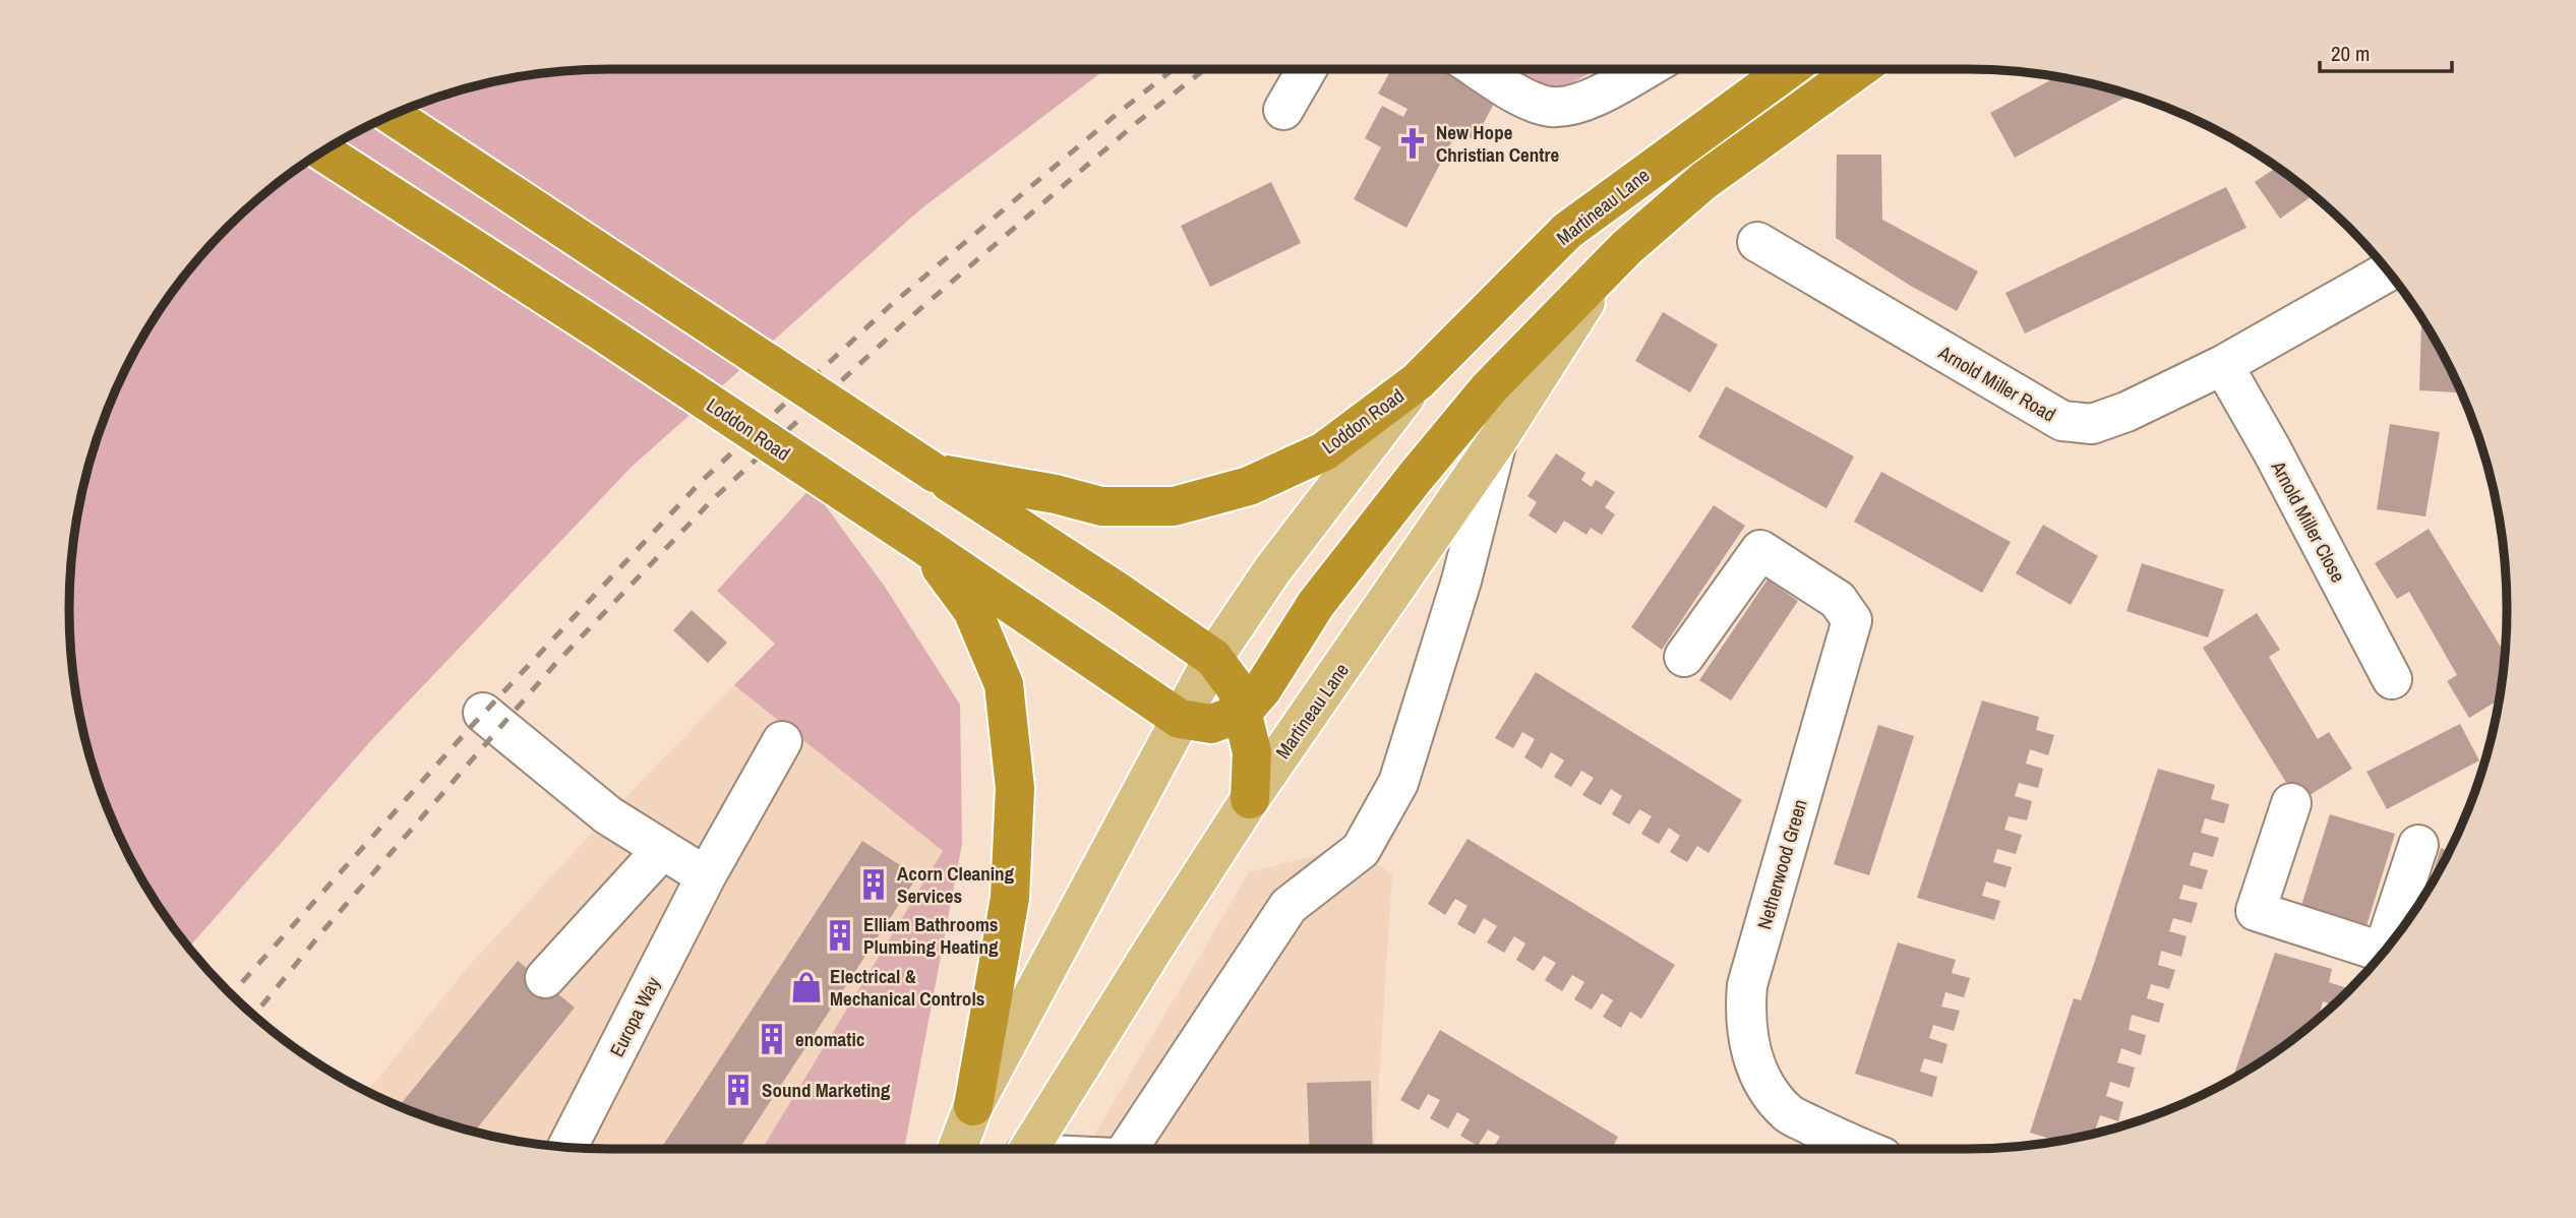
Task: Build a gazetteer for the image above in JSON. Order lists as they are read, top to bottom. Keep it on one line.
{"streets":{"highway":["Martineau Lane","Loddon Road"],"street":["Arnold Miller Road","Arnold Miller Close","Netherwood Green","Europa Way"]},"crossings":[["Martineau Lane","Loddon Road"],["Arnold Miller Road","Arnold Miller Close"]],"places":{"church":["New Hope Christian Centre"],"building":["Acorn Cleaning Services","Elliam Bathrooms Plumbing Heating","enomatic","Sound Marketing"],"shop":["Electrical & Mechanical Controls"]},"scale_bar":"20 m"}
